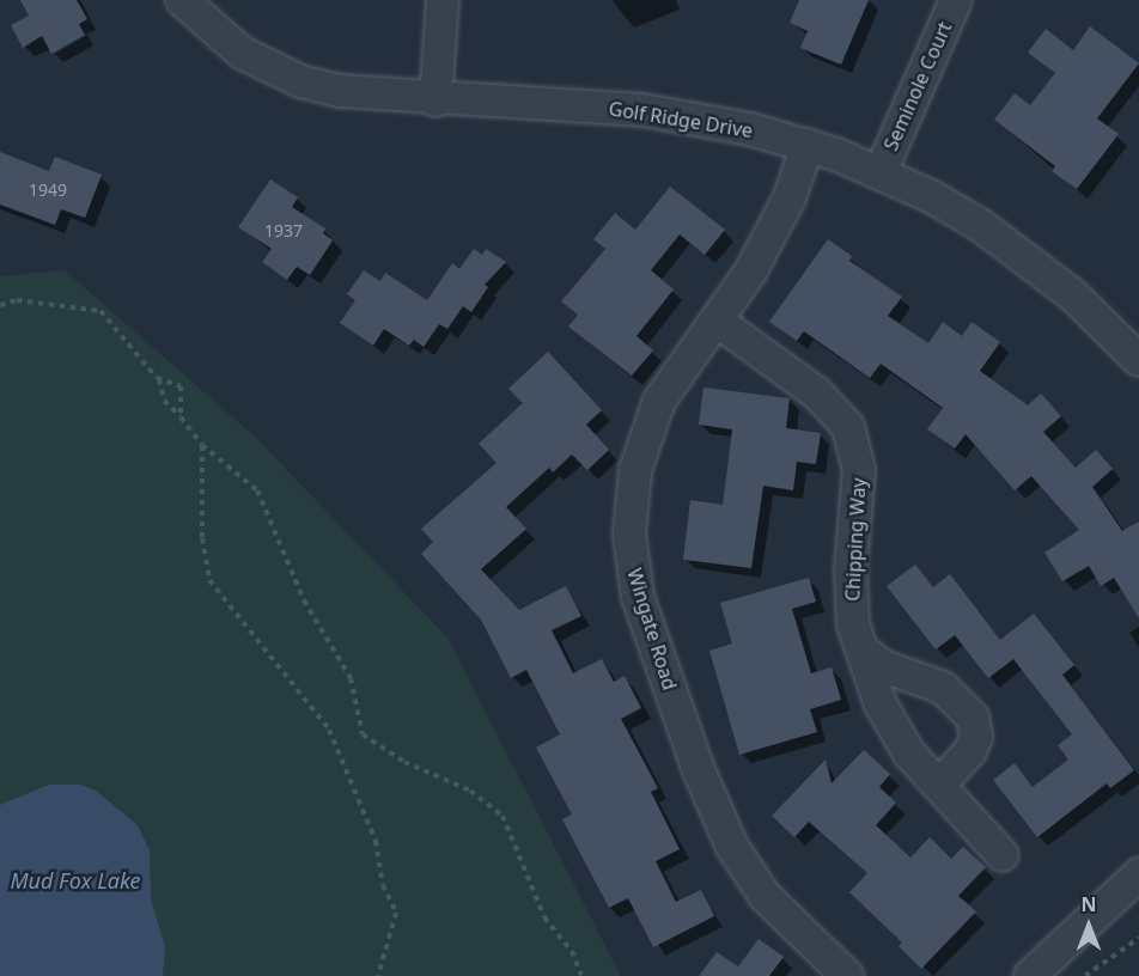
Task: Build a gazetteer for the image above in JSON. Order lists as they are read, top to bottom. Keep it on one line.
{"streets":{"street":["Seminole Court","Golf Ridge Drive","Chipping Way","Wingate Road"]},"crossings":[["Seminole Court","Golf Ridge Drive"],["Golf Ridge Drive","Wingate Road"],["Chipping Way","Wingate Road"]],"water":["Mud Fox Lake"],"house_numbers":["1949","1937"],"north":"top"}
